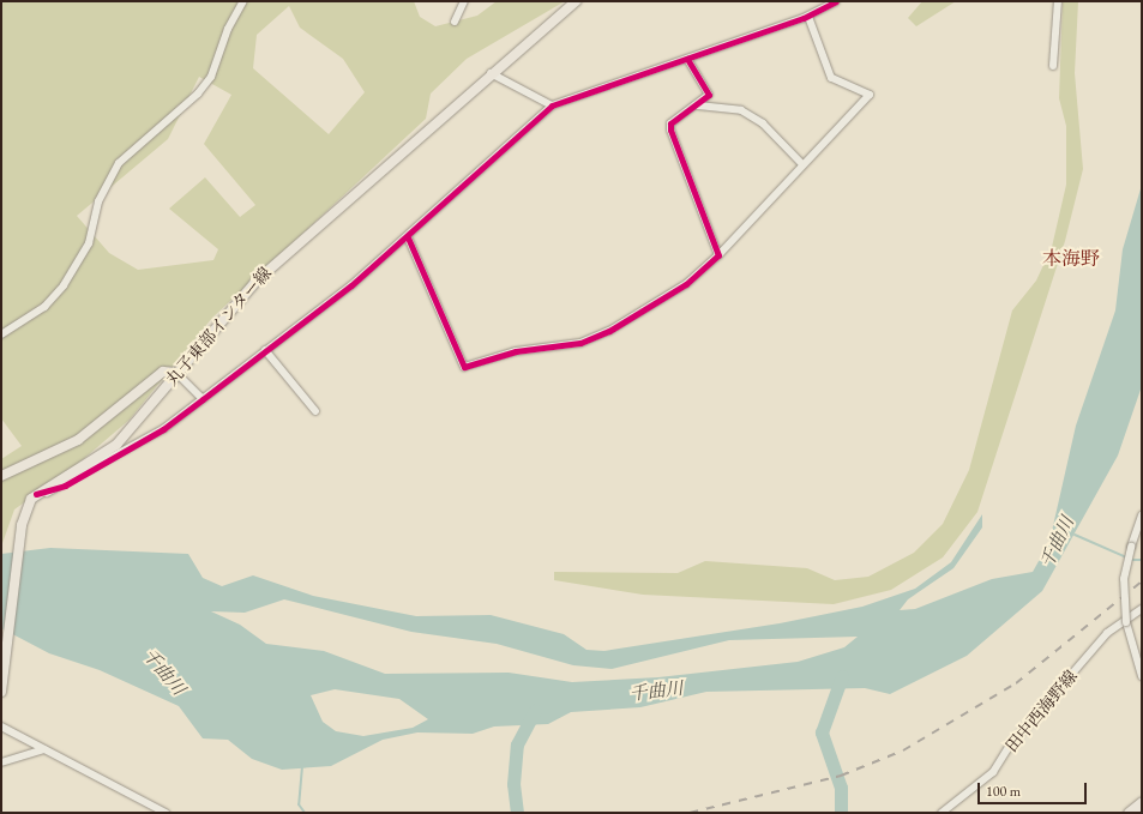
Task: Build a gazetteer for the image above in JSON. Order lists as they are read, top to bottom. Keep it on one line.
{"streets":{"main road":["丸子東部インター線"],"street":["田中西海野線"]},"districts":["本海野"],"water":["千曲川"],"scale_bar":"100 m"}
